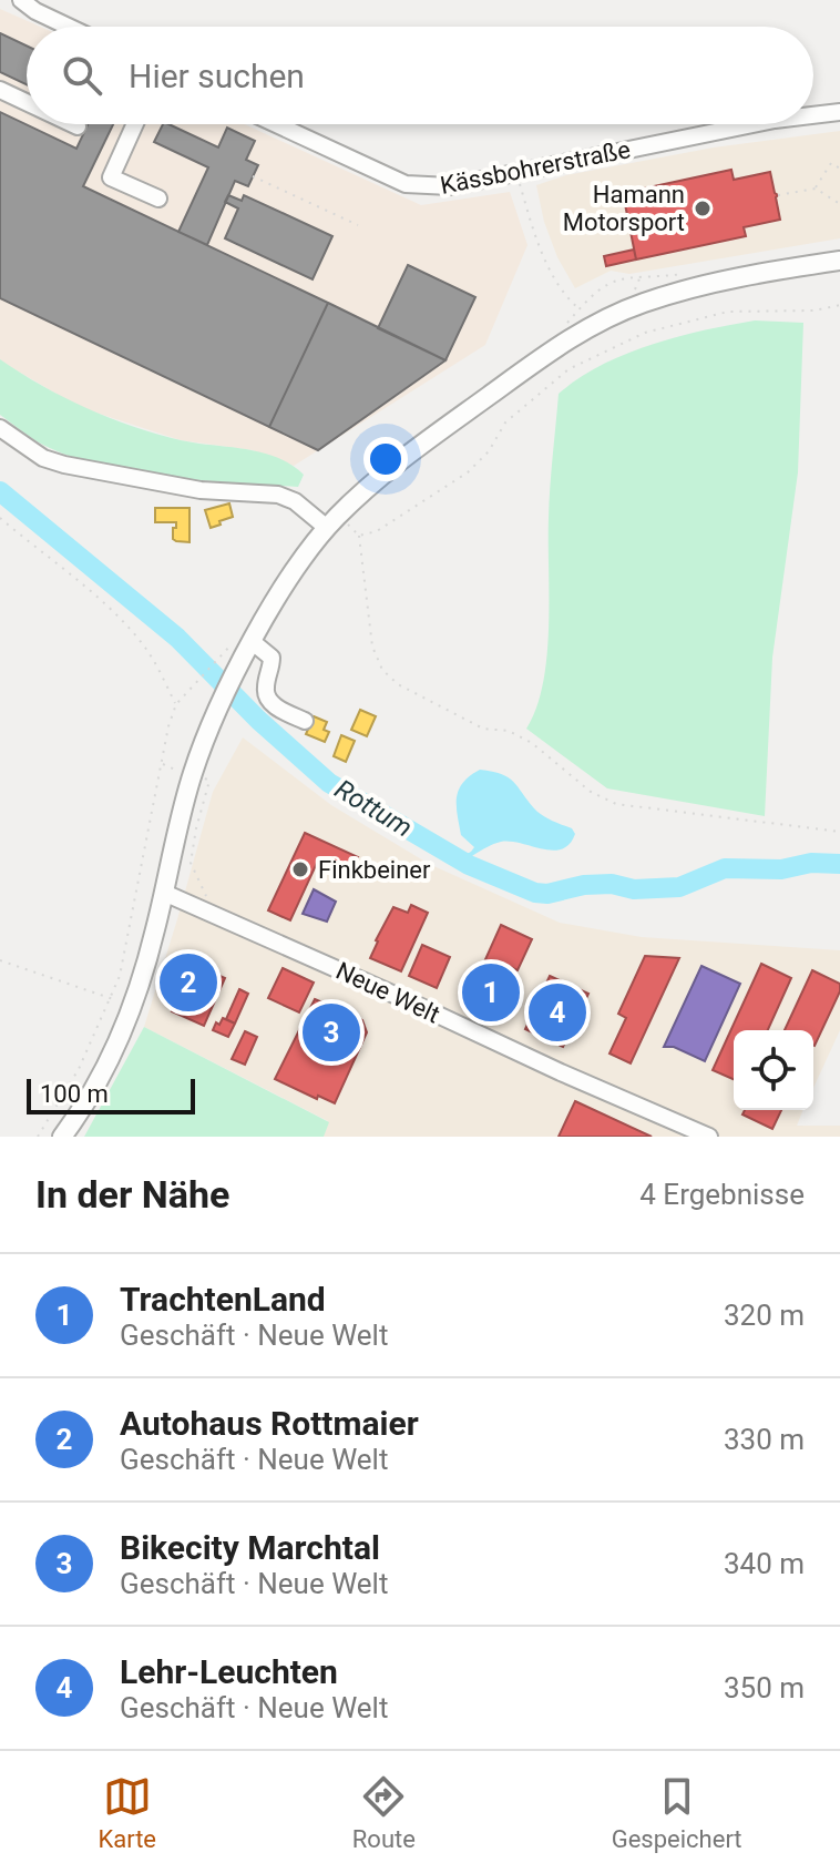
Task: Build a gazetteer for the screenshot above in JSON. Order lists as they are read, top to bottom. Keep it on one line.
{"streets":{"street":["Kässbohrerstraße","Neue Welt"]},"water":["Rottum"],"places":["Hamann Motorsport","Finkbeiner"],"scale_bar":"100 m","page":{"search":"Hier suchen","pins":["2","1","4","3"],"scale":"100 m","heading":["In der Nähe","4 Ergebnisse"],"list":[{"mark":"1","name":"TrachtenLand","note":"Geschäft · Neue Welt","value":"320 m"},{"mark":"2","name":"Autohaus Rottmaier","note":"Geschäft · Neue Welt","value":"330 m"},{"mark":"3","name":"Bikecity Marchtal","note":"Geschäft · Neue Welt","value":"340 m"},{"mark":"4","name":"Lehr-Leuchten","note":"Geschäft · Neue Welt","value":"350 m"}],"nav":["Karte","Route","Gespeichert"]}}
